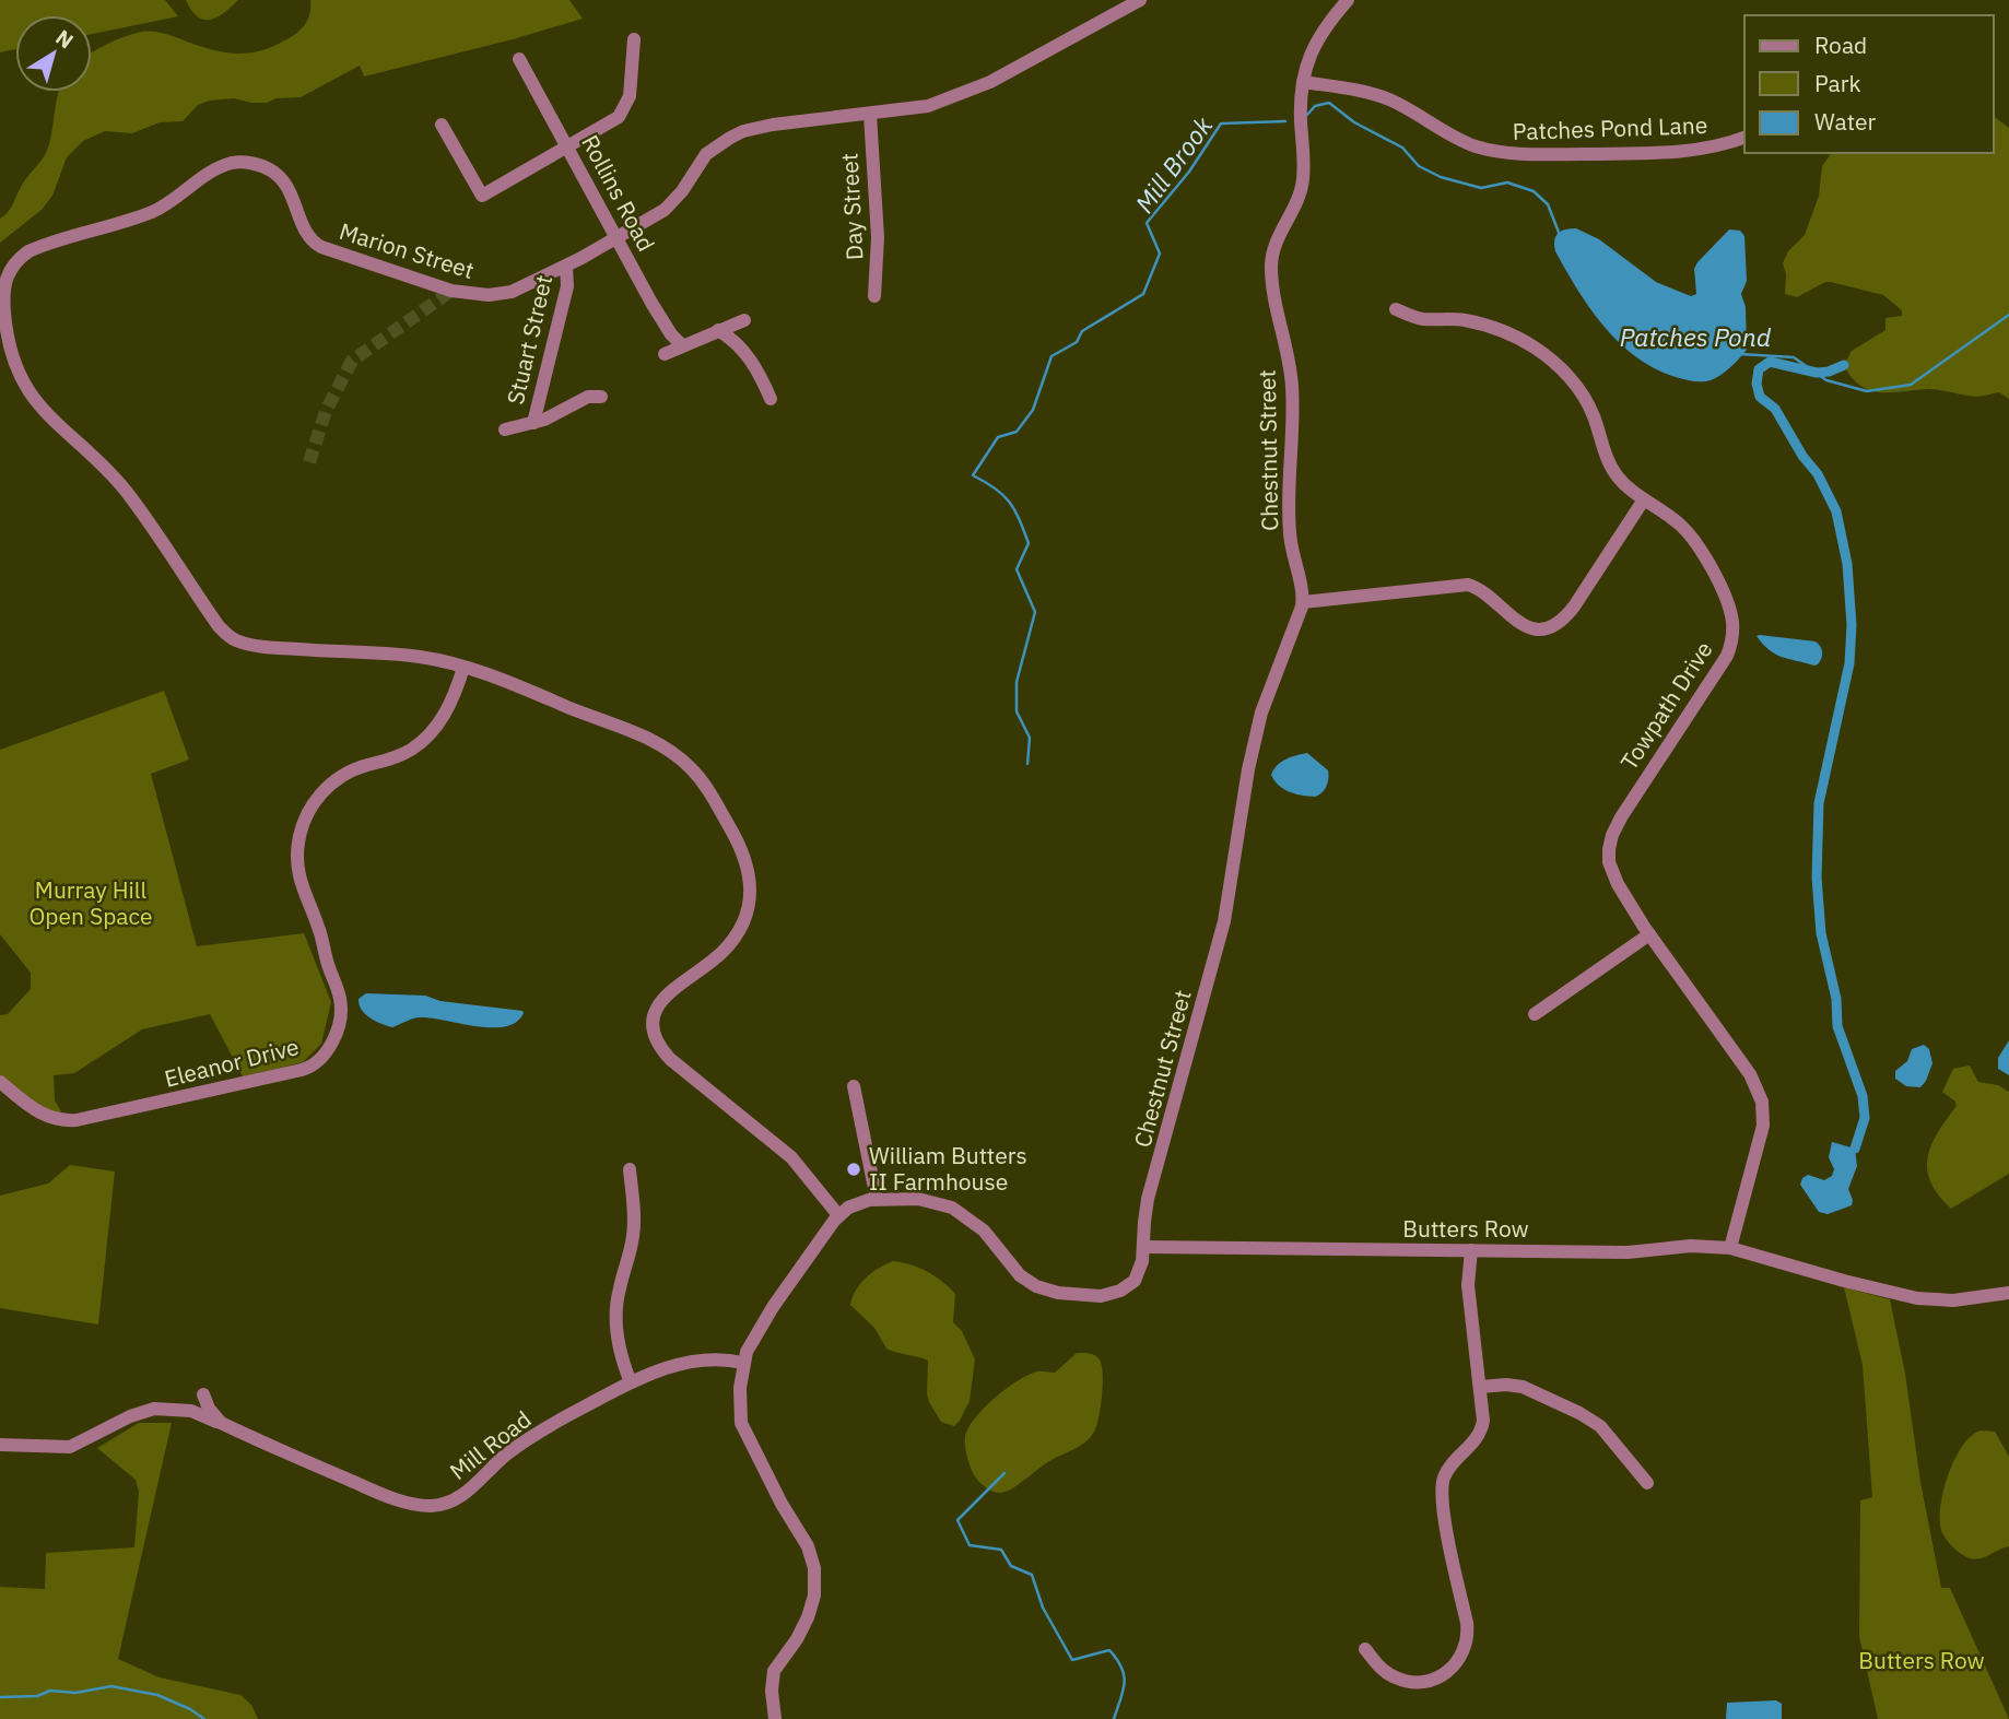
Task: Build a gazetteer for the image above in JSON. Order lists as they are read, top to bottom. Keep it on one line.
{"streets":{"street":["Patches Pond Lane","Rollins Road","Day Street","Marion Street","Stuart Street","Chestnut Street","Towpath Drive","Eleanor Drive","Butters Row","Mill Road"]},"crossings":[["Patches Pond Lane","Chestnut Street"],["Rollins Road","Marion Street"],["Day Street","Marion Street"],["Marion Street","Stuart Street"],["Marion Street","Eleanor Drive"],["Chestnut Street","Butters Row"],["Towpath Drive","Butters Row"]],"water":["Mill Brook","Patches Pond"],"parks":["Murray Hill Open Space","Butters Row"],"places":["William Butters II Farmhouse"],"legend":["Road","Park","Water"],"north":"top right"}
